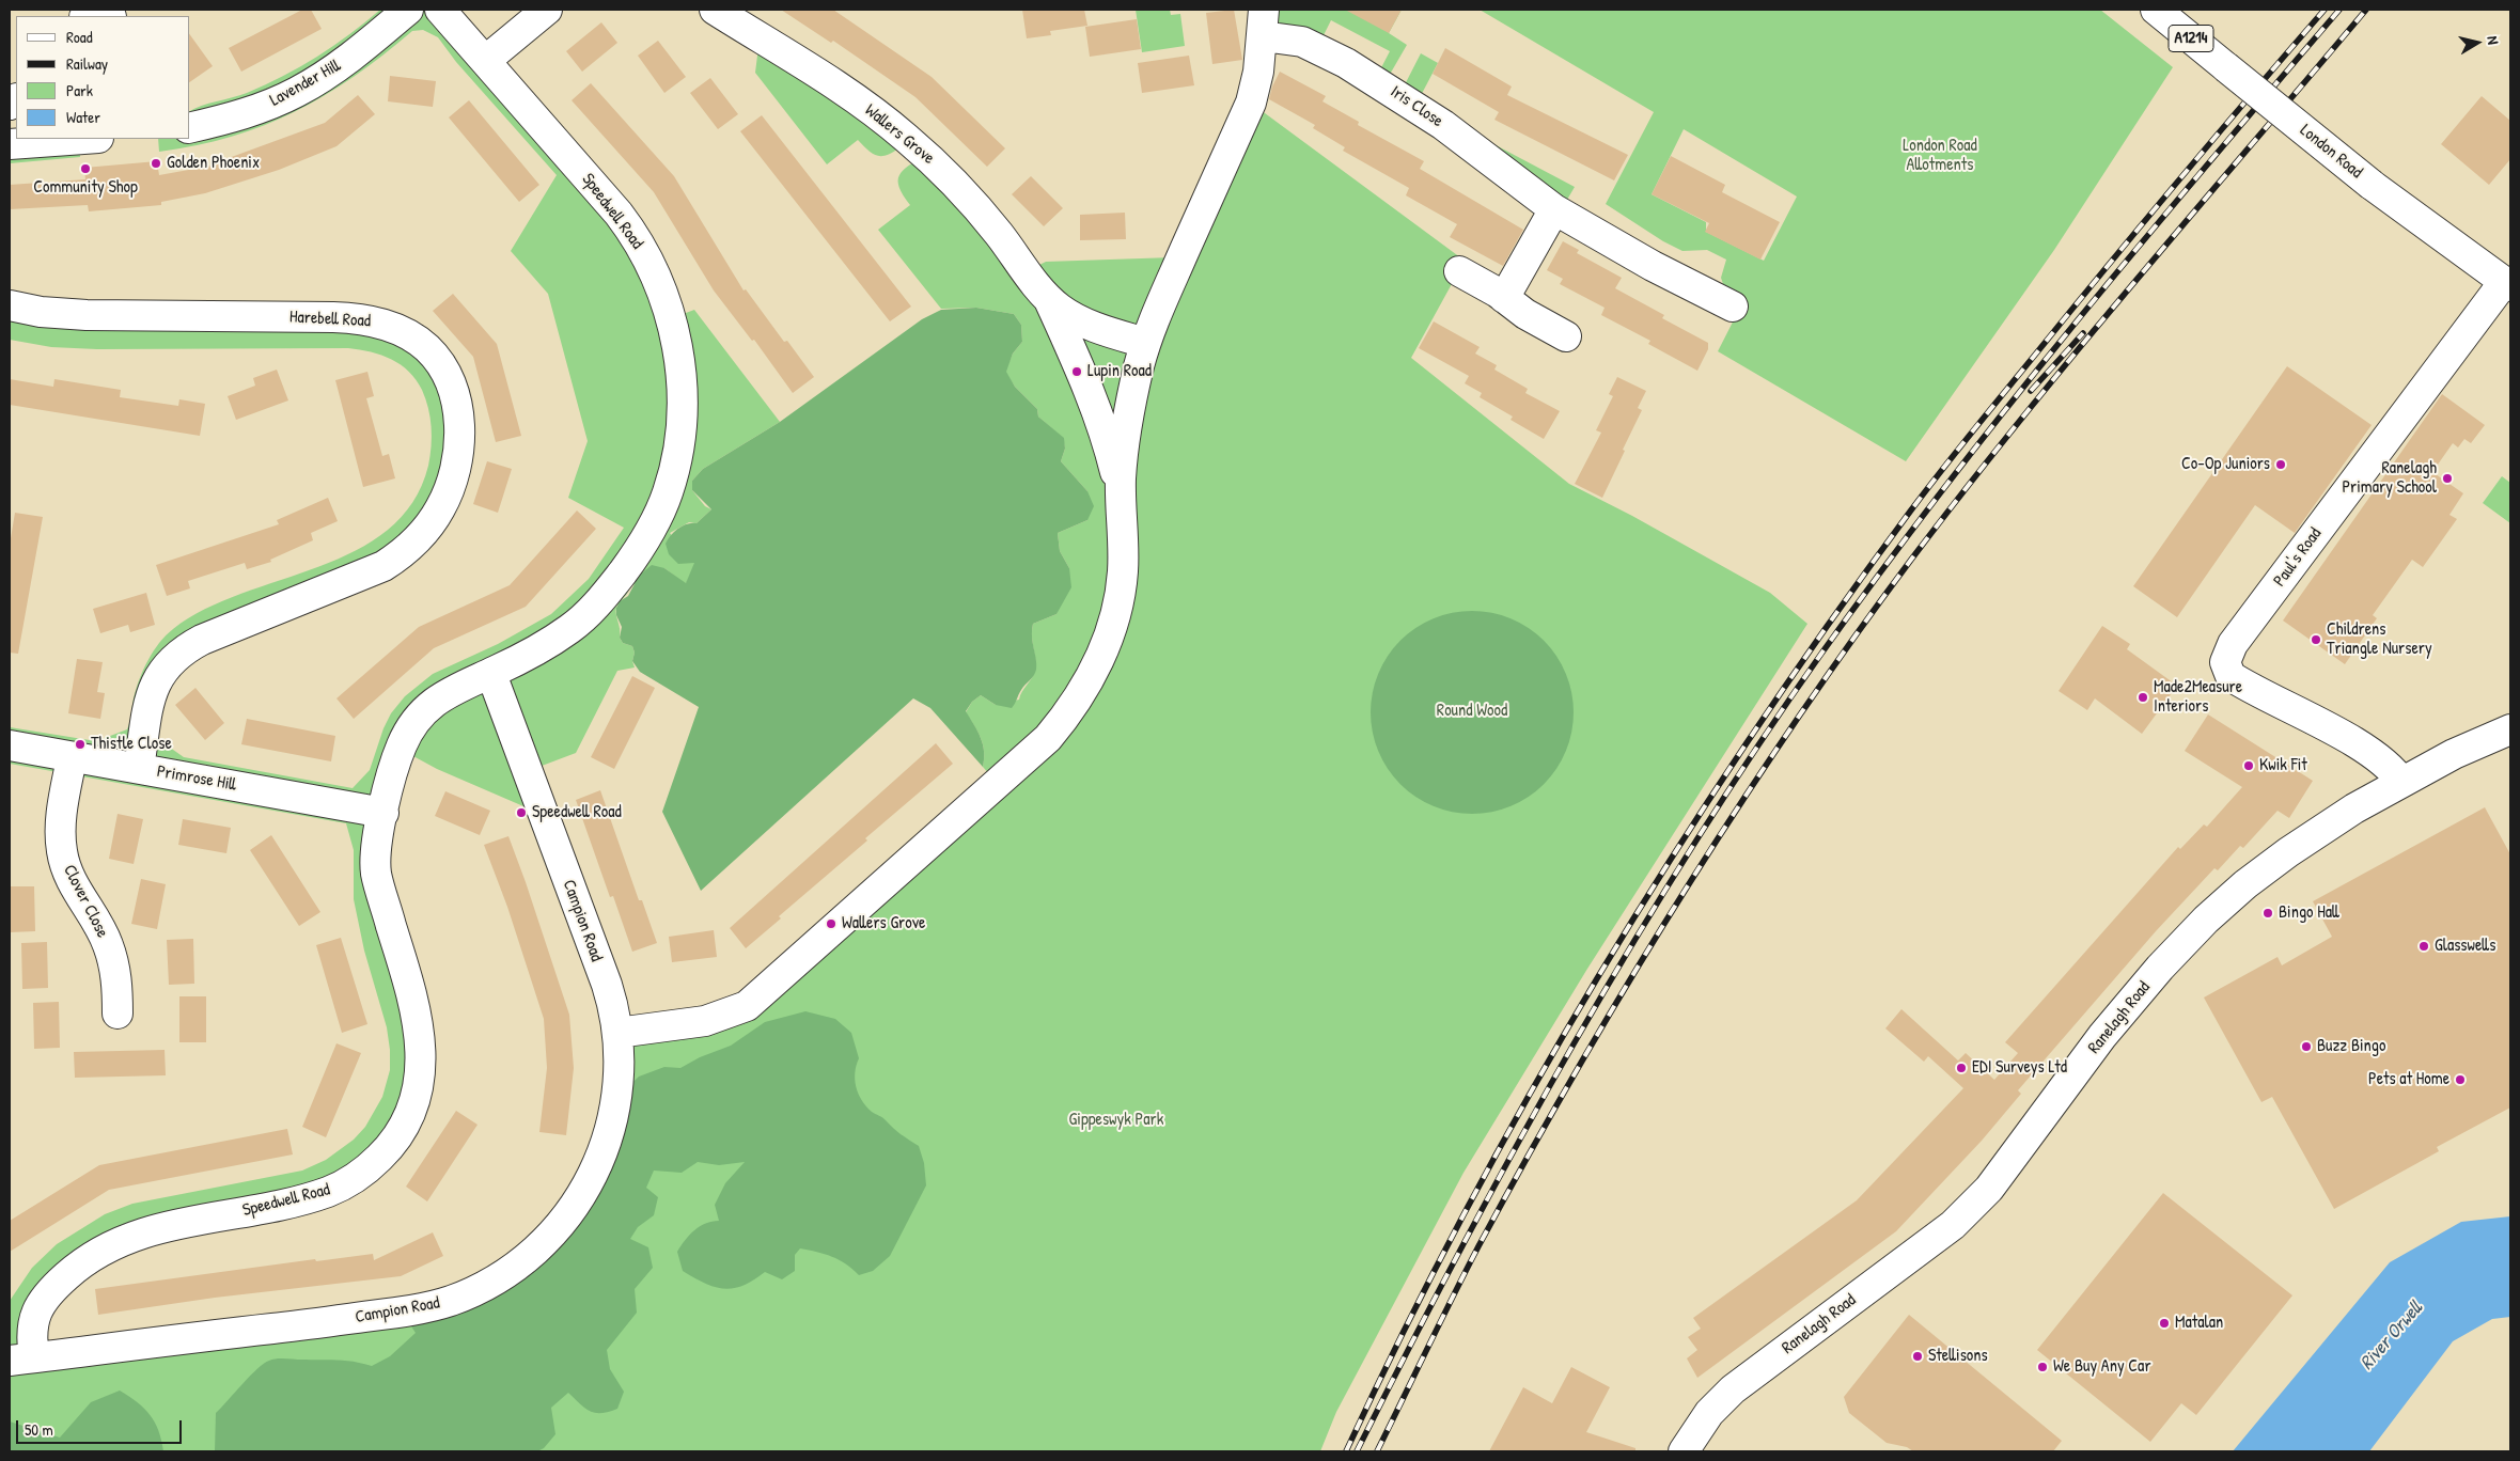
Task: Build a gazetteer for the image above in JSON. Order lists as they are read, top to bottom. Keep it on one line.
{"streets":{"street":["A1214","Lavender Hill","Iris Close","Wallers Grove","London Road","Speedwell Road","Harebell Road","Paul's Road","Primrose Hill","Clover Close","Campion Road","Ranelagh Road"]},"crossings":[["Wallers Grove","Campion Road"],["London Road","Paul's Road"],["Speedwell Road","Primrose Hill"],["Speedwell Road","Campion Road"],["Harebell Road","Primrose Hill"],["Paul's Road","Ranelagh Road"],["Primrose Hill","Clover Close"]],"water":["River Orwell"],"parks":["London Road Allotments","Round Wood","Gippeswyk Park"],"places":["Golden Phoenix","Community Shop","Lupin Road","Co-Op Juniors","Ranelagh Primary School","Childrens Triangle Nursery","Made2Measure Interiors","Thistle Close","Kwik Fit","Speedwell Road","Bingo Hall","Wallers Grove","Glasswells","Buzz Bingo","EDI Surveys Ltd","Pets at Home","Matalan","Stellisons","We Buy Any Car"],"legend":["Road","Railway","Park","Water"],"scale_bar":"50 m","north":"right"}
